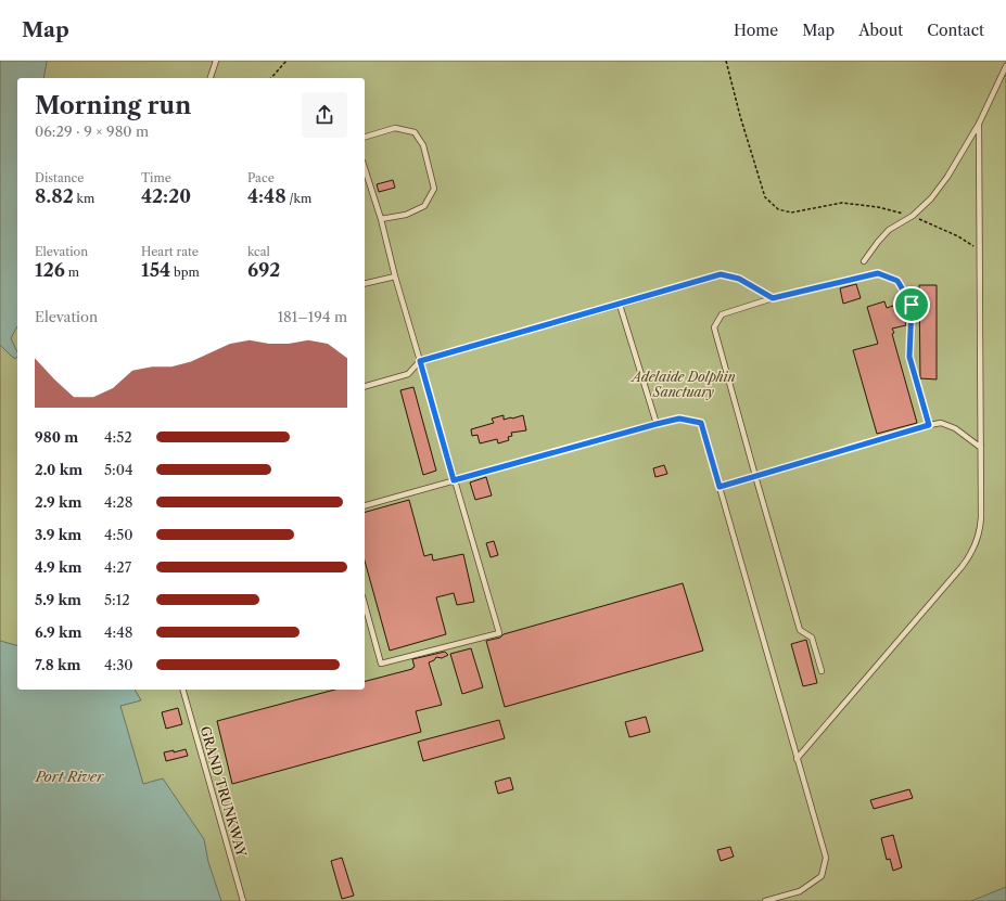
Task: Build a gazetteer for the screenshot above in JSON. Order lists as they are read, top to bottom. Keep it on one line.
{"streets":{"lane":["GRAND TRUNKWAY"]},"water":["Port River"],"parks":["Adelaide Dolphin Sanctuary"],"page":{"header":"Map","nav":["Home","Map","About","Contact"],"heading":["Morning run","06:29 · 9 × 980 m"],"stats":[["Distance","8.82 km"],["Time","42:20"],["Pace","4:48 /km"],["Elevation","126 m"],["Heart rate","154 bpm"],["kcal","692"]],"chart":["Elevation","181–194 m"],"list":[{"name":"980 m","note":"4:52"},{"name":"2.0 km","note":"5:04"},{"name":"2.9 km","note":"4:28"},{"name":"3.9 km","note":"4:50"},{"name":"4.9 km","note":"4:27"},{"name":"5.9 km","note":"5:12"},{"name":"6.9 km","note":"4:48"},{"name":"7.8 km","note":"4:30"}]}}
